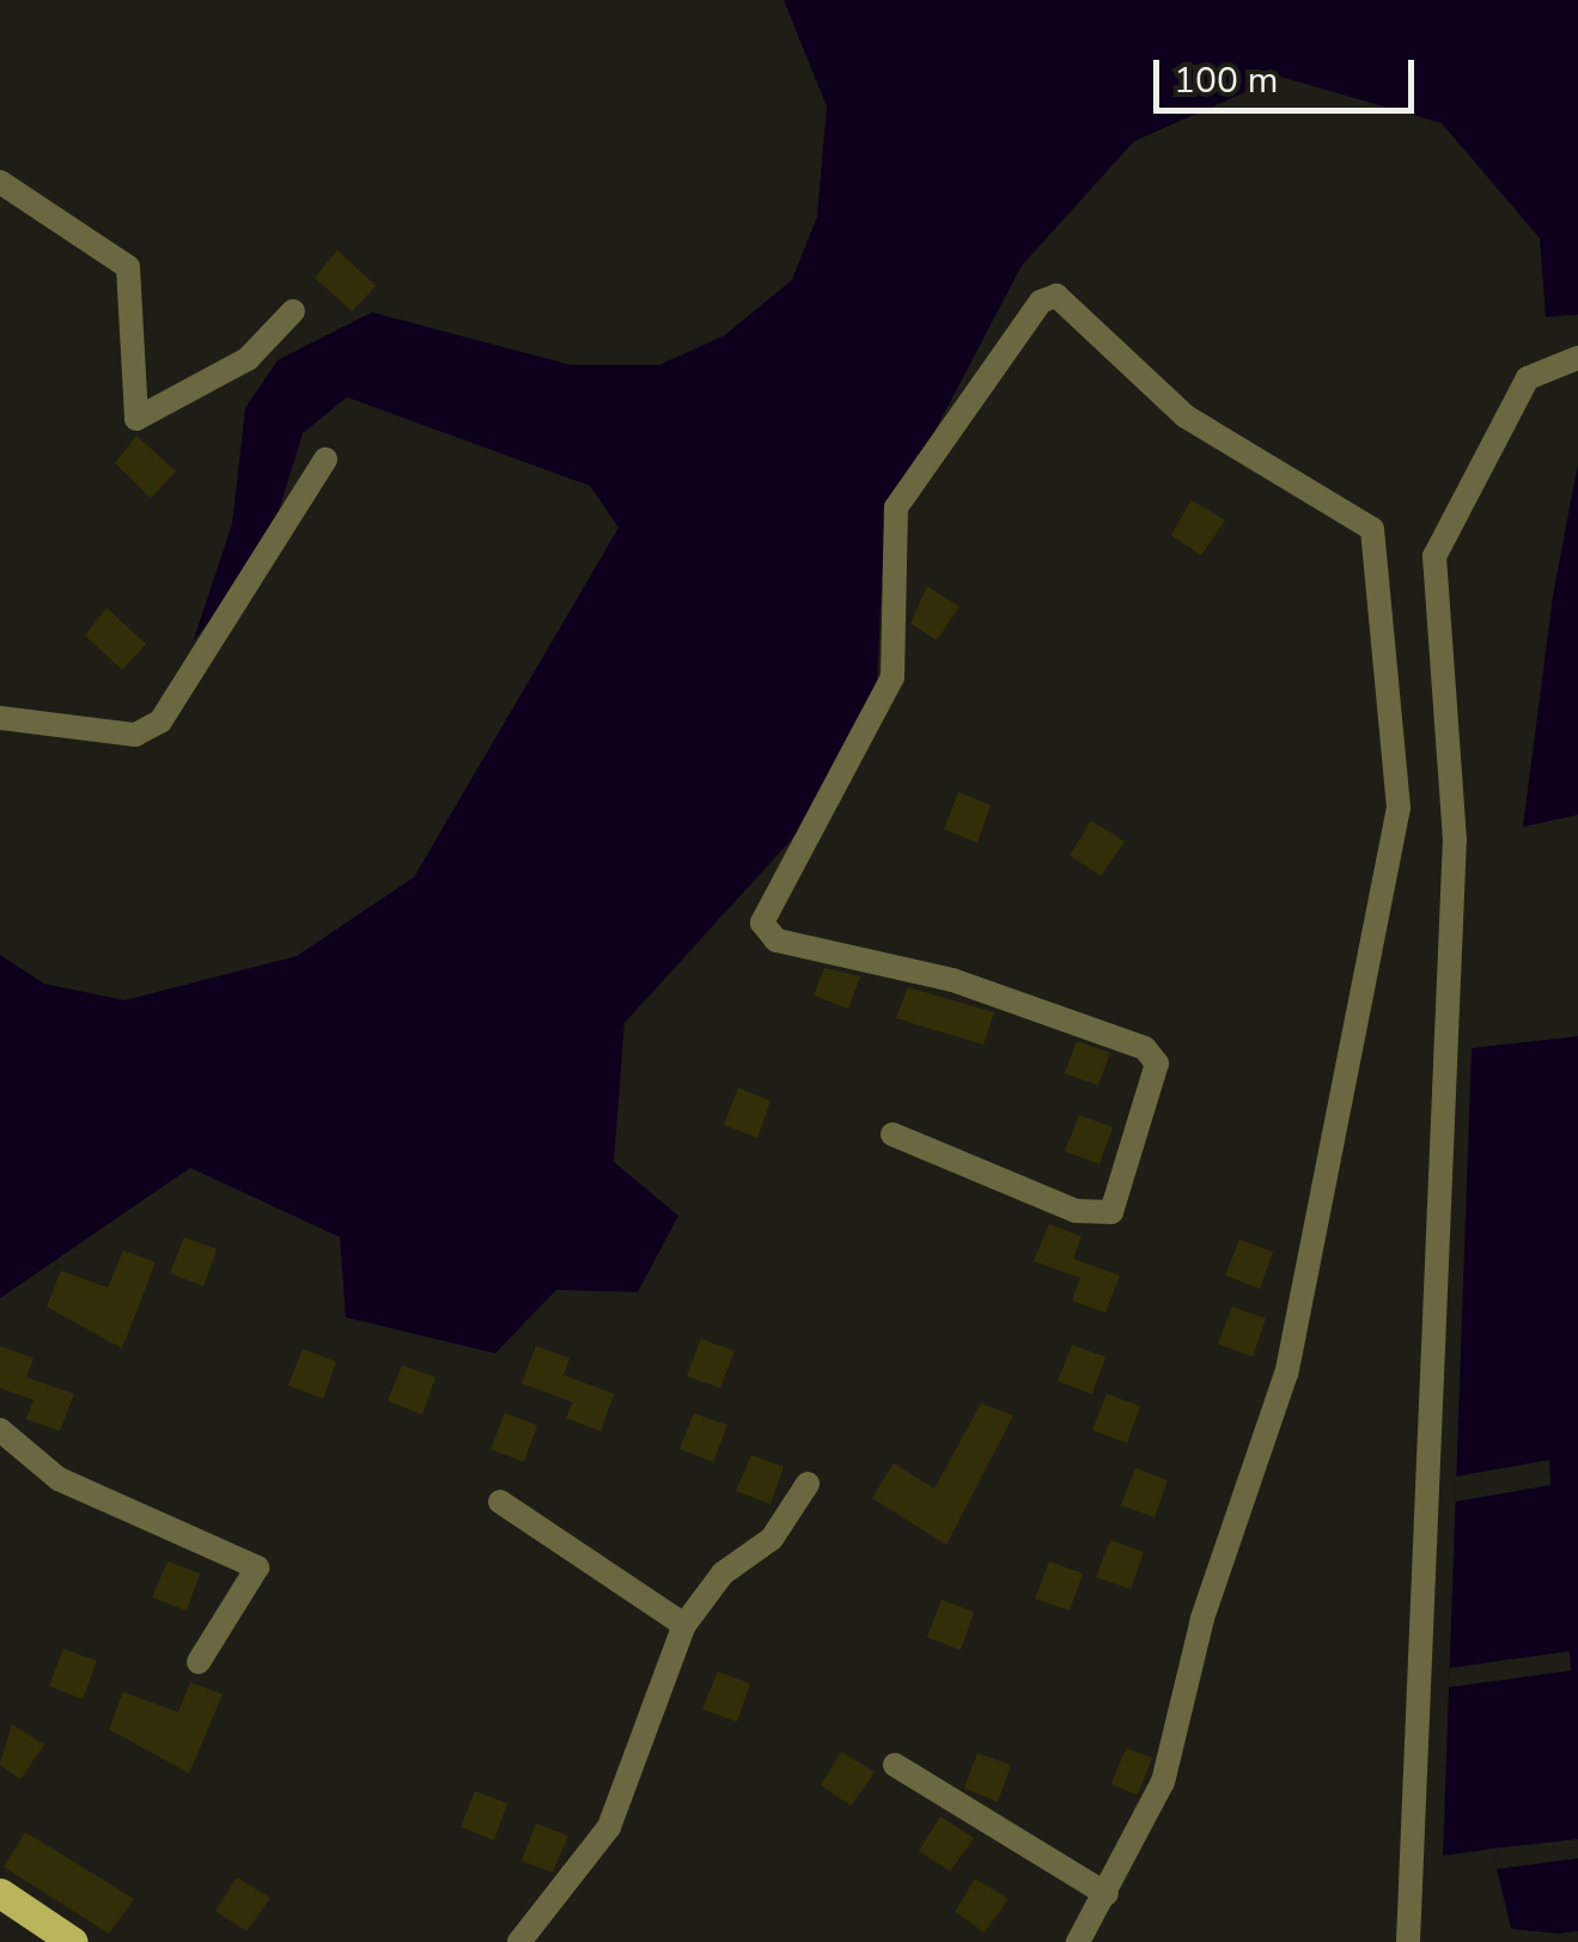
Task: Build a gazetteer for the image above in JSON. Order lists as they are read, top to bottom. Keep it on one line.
{"scale_bar":"100 m"}
